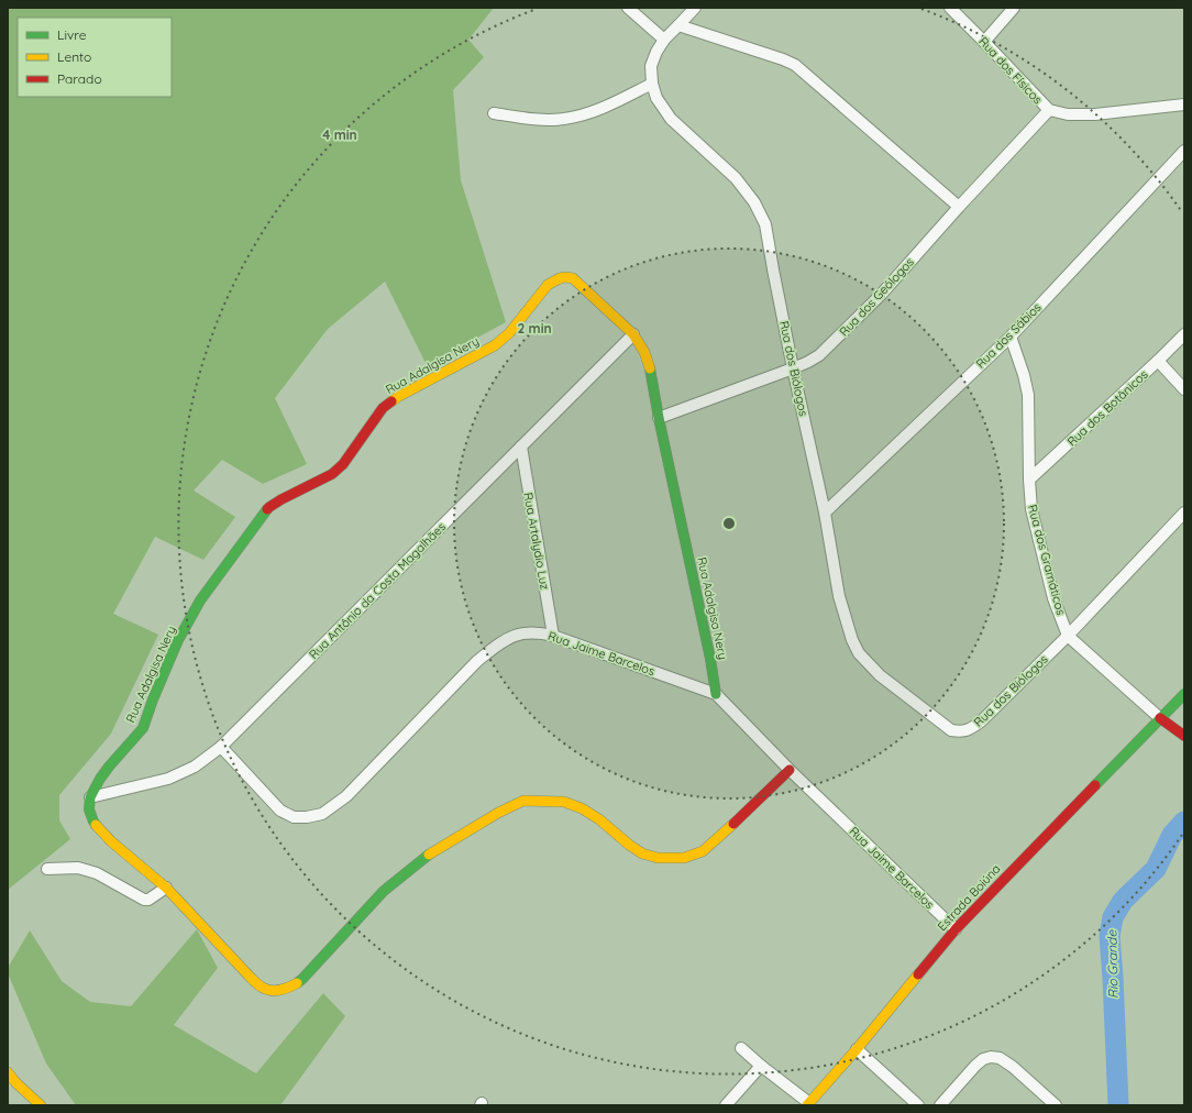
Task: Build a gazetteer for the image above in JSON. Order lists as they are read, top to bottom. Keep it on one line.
{"streets":{"main road":["Rua Adalgisa Nery","Estrada Boiúna"],"street":["Rua dos Físicos","Rua dos Geólogos","Rua dos Sábios","Rua dos Biólogos","Rua dos Botânicos","Rua Artalydio Luz","Rua dos Gramáticos","Rua Antônio da Costa Magalhães","Rua Jaime Barcelos"]},"crossings":[["Rua dos Físicos","Rua dos Geólogos"],["Rua dos Geólogos","Rua Adalgisa Nery"],["Rua dos Geólogos","Rua dos Biólogos"],["Rua dos Sábios","Rua dos Biólogos"],["Rua dos Sábios","Rua dos Gramáticos"],["Rua Adalgisa Nery","Rua Antônio da Costa Magalhães"],["Rua Adalgisa Nery","Rua Jaime Barcelos"],["Rua dos Biólogos","Rua dos Gramáticos"],["Rua dos Botânicos","Rua dos Gramáticos"],["Rua Artalydio Luz","Rua Antônio da Costa Magalhães"],["Rua Artalydio Luz","Rua Jaime Barcelos"],["Rua dos Gramáticos","Estrada Boiúna"],["Rua Antônio da Costa Magalhães","Rua Jaime Barcelos"],["Rua Jaime Barcelos","Estrada Boiúna"]],"water":["Rio Grande"],"legend":["Livre","Lento","Parado"],"rings":["4 min","2 min"]}
